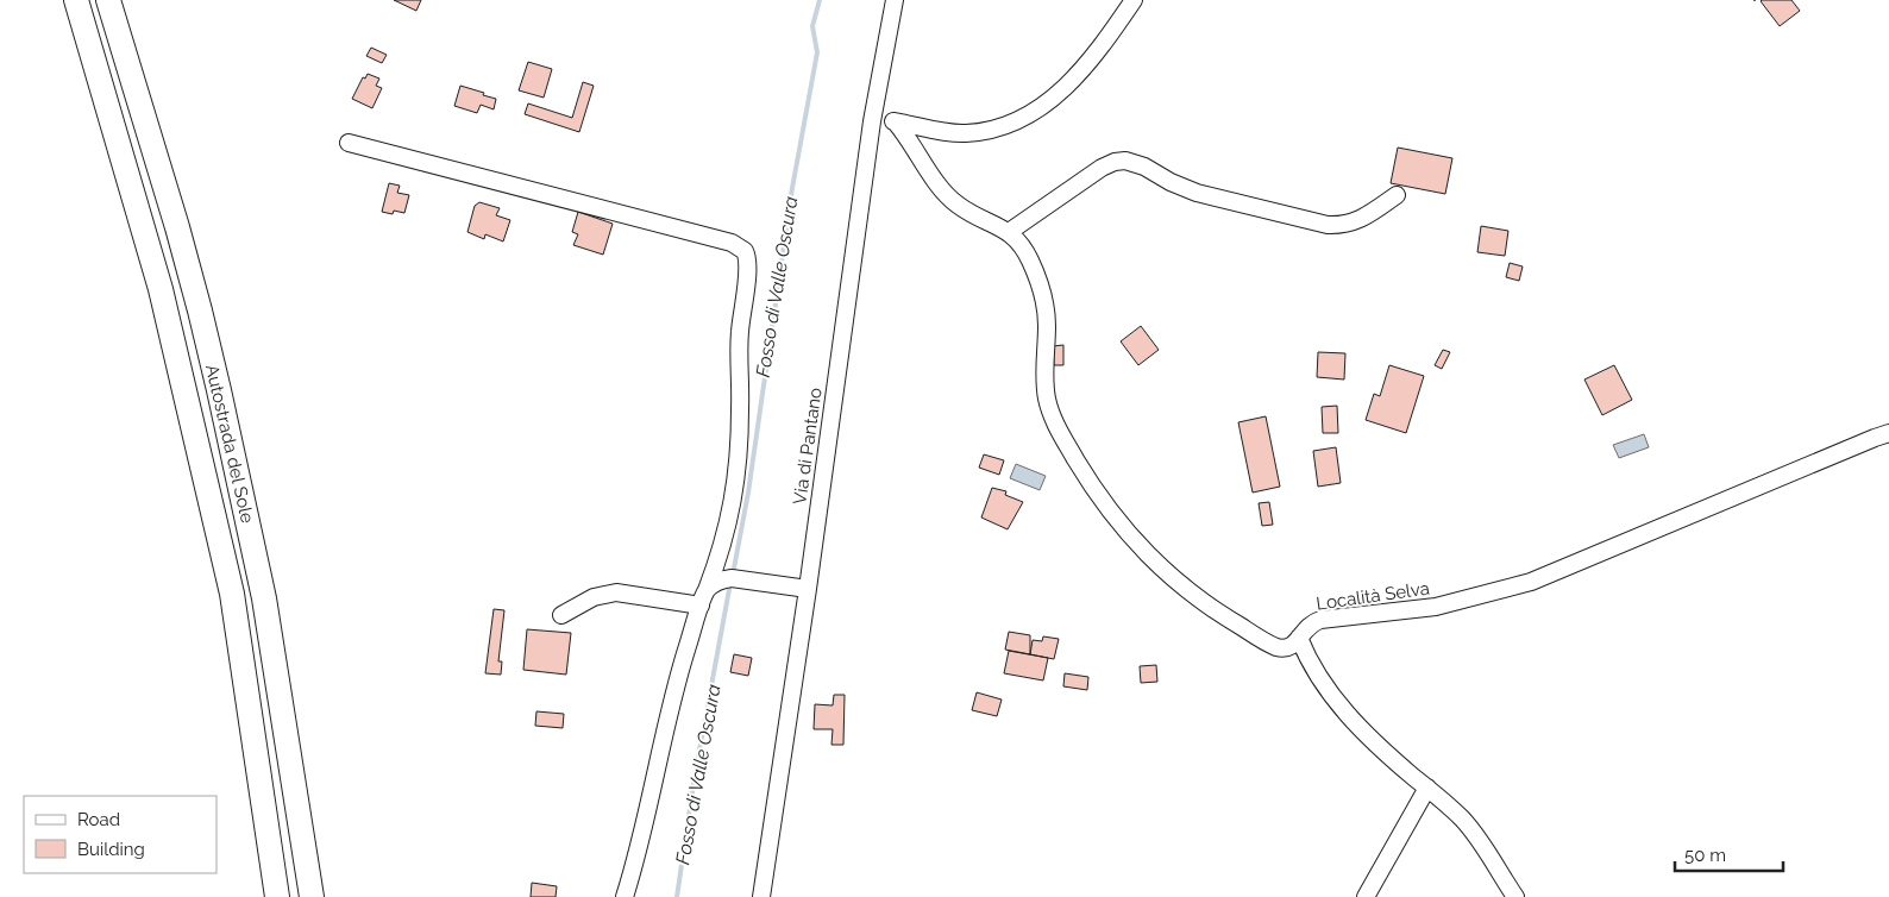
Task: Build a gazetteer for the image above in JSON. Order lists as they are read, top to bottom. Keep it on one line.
{"streets":{"highway":["Autostrada del Sole"],"street":["Via di Pantano","Località Selva"]},"water":["Fosso di Valle Oscura"],"legend":["Road","Building"],"scale_bar":"50 m"}
